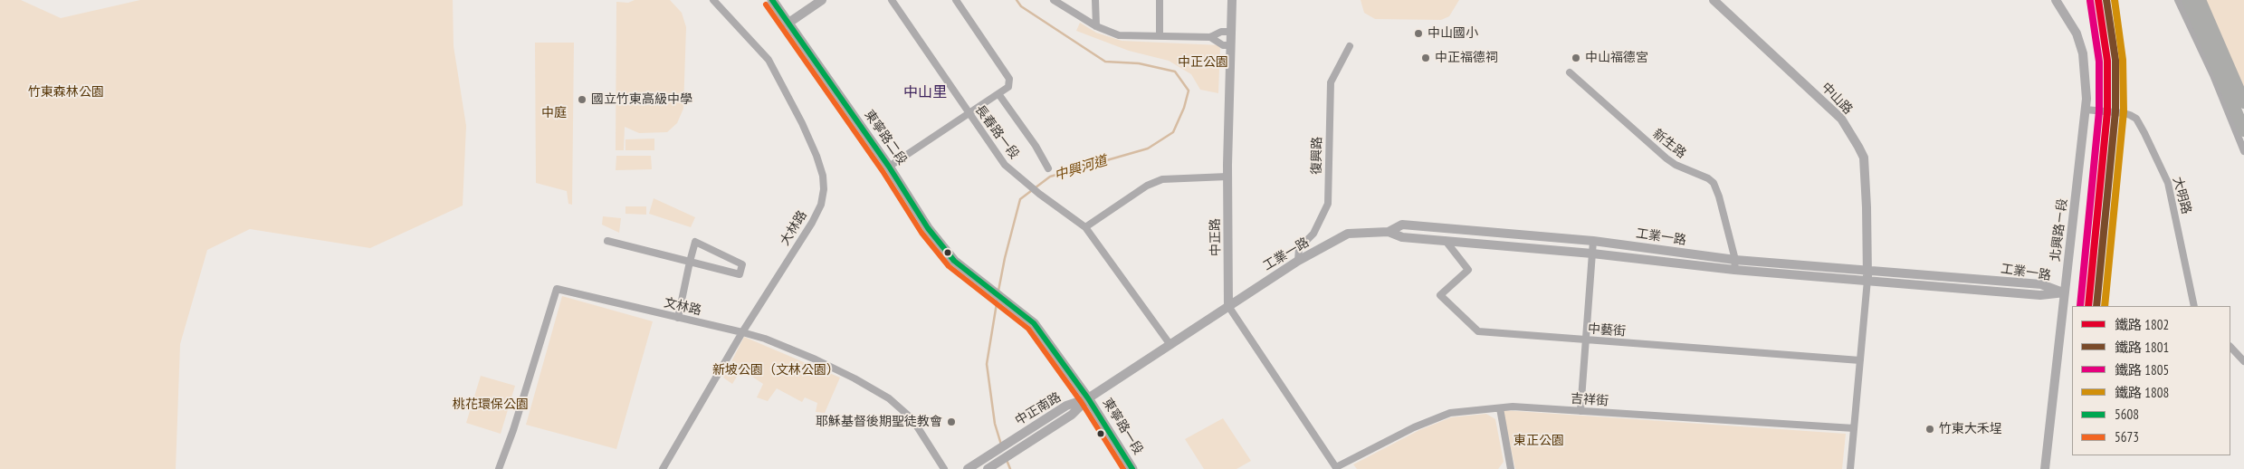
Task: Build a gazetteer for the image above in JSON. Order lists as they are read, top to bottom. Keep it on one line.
{"streets":{"main road":["東寧路二段","東寧路一段"],"street":["中山路","長春路一段","新生路","復興路","大明路","大林路","北興路ㄧ段","中正路","工業一路","文林路","中藝街","吉祥街","中正南路"]},"crossings":[["中山路","工業一路"],["東寧路二段","中正南路"],["東寧路二段","東寧路一段"],["新生路","工業一路"],["復興路","工業一路"],["大明路","北興路ㄧ段"],["大林路","文林路"],["北興路ㄧ段","工業一路"],["中正路","工業一路"],["工業一路","中藝街"],["中正南路","東寧路一段"]],"districts":["中山里"],"water":["中興河道"],"parks":["中正公園","竹東森林公園","中庭","新坡公園（文林公園）","桃花環保公園","東正公園"],"places":["中山國小","中正福德祠","中山福德宮","國立竹東高級中學","耶穌基督後期聖徒教會","竹東大禾埕"],"lines":["rail line 1802","rail line 1801","rail line 1808","transit line 5608","rail line 1805","transit line 5673"],"legend":["鐵路 1802","鐵路 1801","鐵路 1805","鐵路 1808","5608","5673"]}
